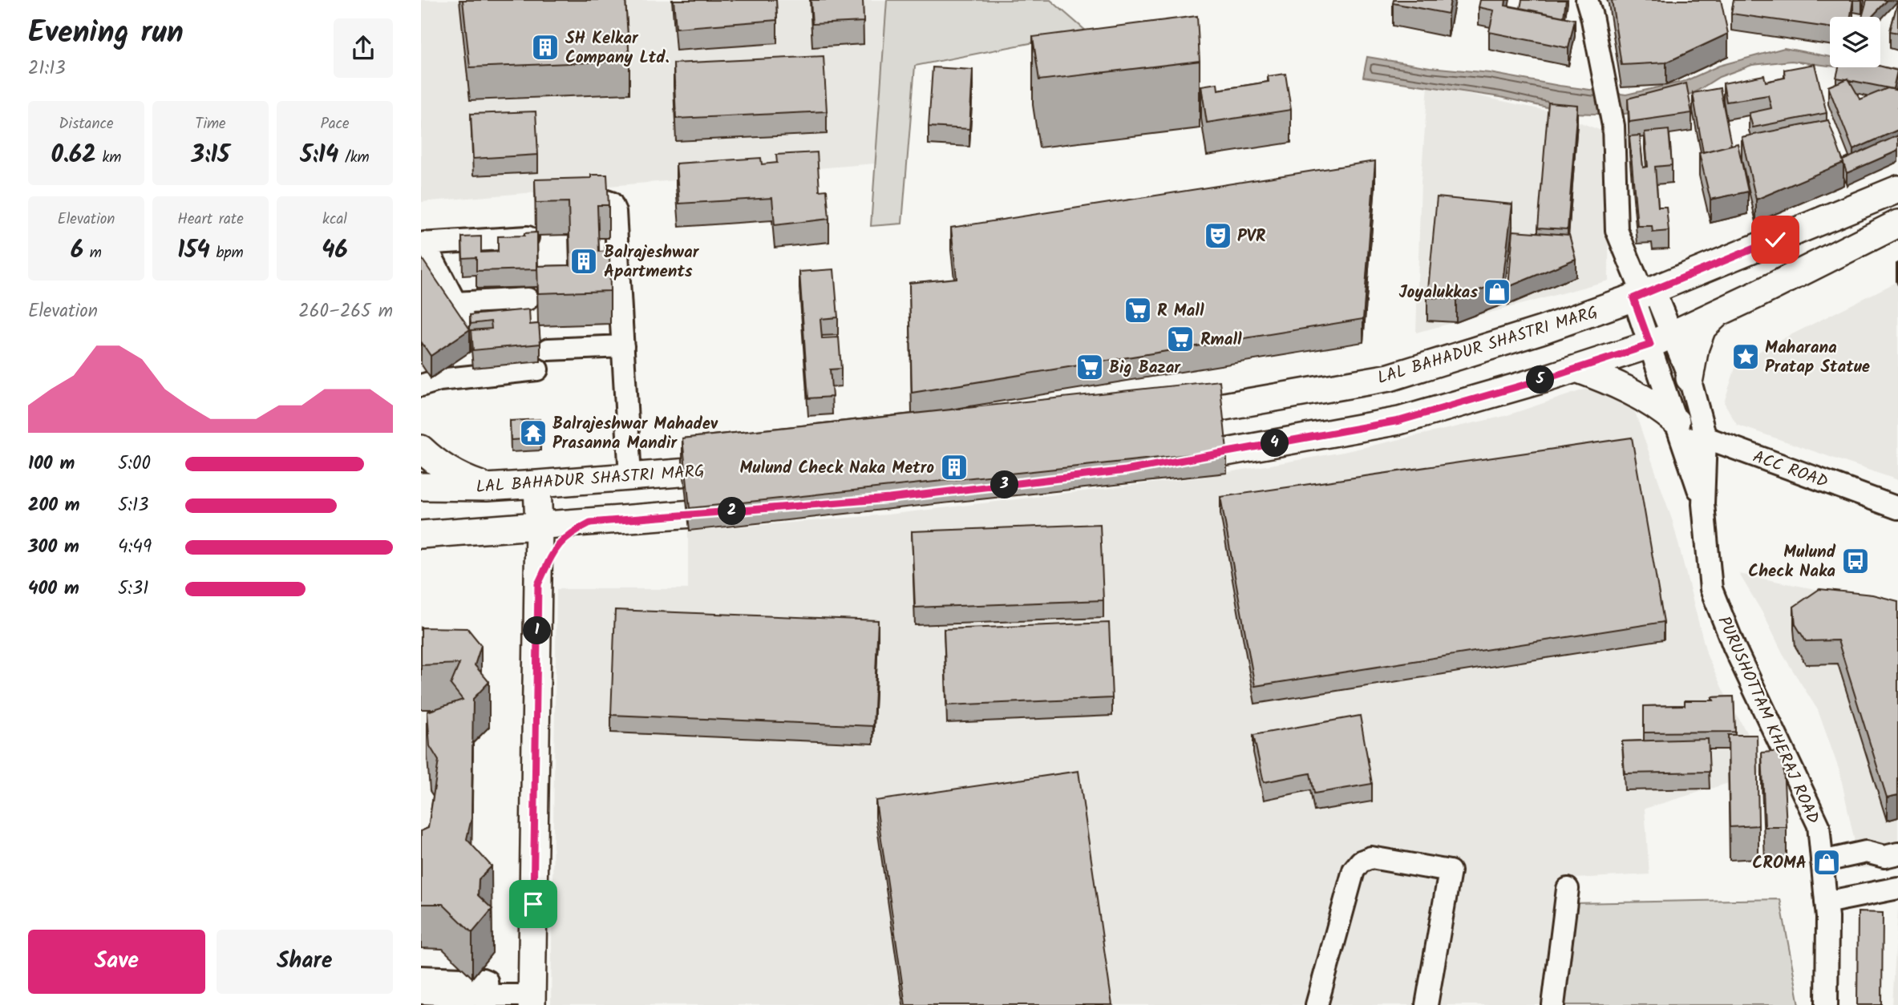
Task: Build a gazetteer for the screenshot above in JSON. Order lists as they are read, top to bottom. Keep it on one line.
{"streets":{"main road":["LAL BAHADUR SHASTRI MARG"],"street":["ACC ROAD","PURUSHOTTAM KHERAJ ROAD"]},"places":{"building":["SH Kelkar Company Ltd.","Balrajeshwar Apartments","Mulund Check Naka Metro"],"theatre":["PVR"],"shop":["Joyalukkas","CROMA"],"supermarket":["R Mall","Rmall","Big Bazar"],"place":["Maharana Pratap Statue"],"temple":["Balrajeshwar Mahadev Prasanna Mandir"],"bus stop":["Mulund Check Naka"]},"page":{"heading":["Evening run","21:13"],"stats":[["Distance","0.62 km"],["Time","3:15"],["Pace","5:14 /km"],["Elevation","6 m"],["Heart rate","154 bpm"],["kcal","46"]],"chart":["Elevation","260–265 m"],"pins":["5","4","3","2","1"],"list":[{"name":"100 m","note":"5:00"},{"name":"200 m","note":"5:13"},{"name":"300 m","note":"4:49"},{"name":"400 m","note":"5:31"}],"buttons":["Save","Share"]}}
